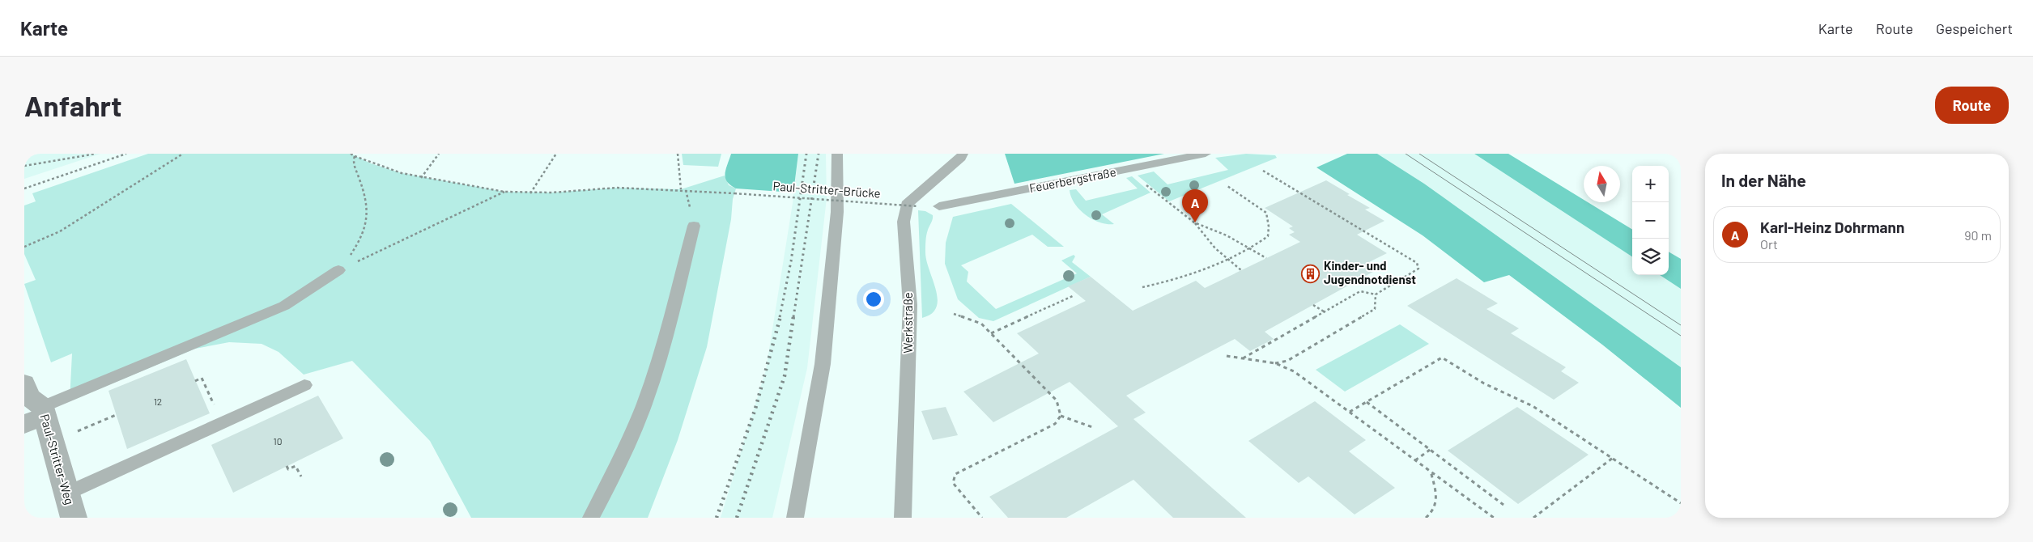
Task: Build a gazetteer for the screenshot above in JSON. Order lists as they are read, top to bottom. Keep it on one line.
{"streets":{"street":["Paul-Stritter-Weg"],"lane":["Feuerbergstraße","Werkstraße"],"path":["Paul-Stritter-Brücke"]},"places":{"building":["Kinder- und Jugendnotdienst"]},"house_numbers":["12","10"],"north":"top","page":{"header":"Karte","nav":["Karte","Route","Gespeichert"],"buttons":"Route","title":"Anfahrt","heading":"In der Nähe","map_buttons":["+","−"],"pins":"A","list":[{"mark":"A","name":"Karl-Heinz Dohrmann","note":"Ort","value":"90 m"}]}}
